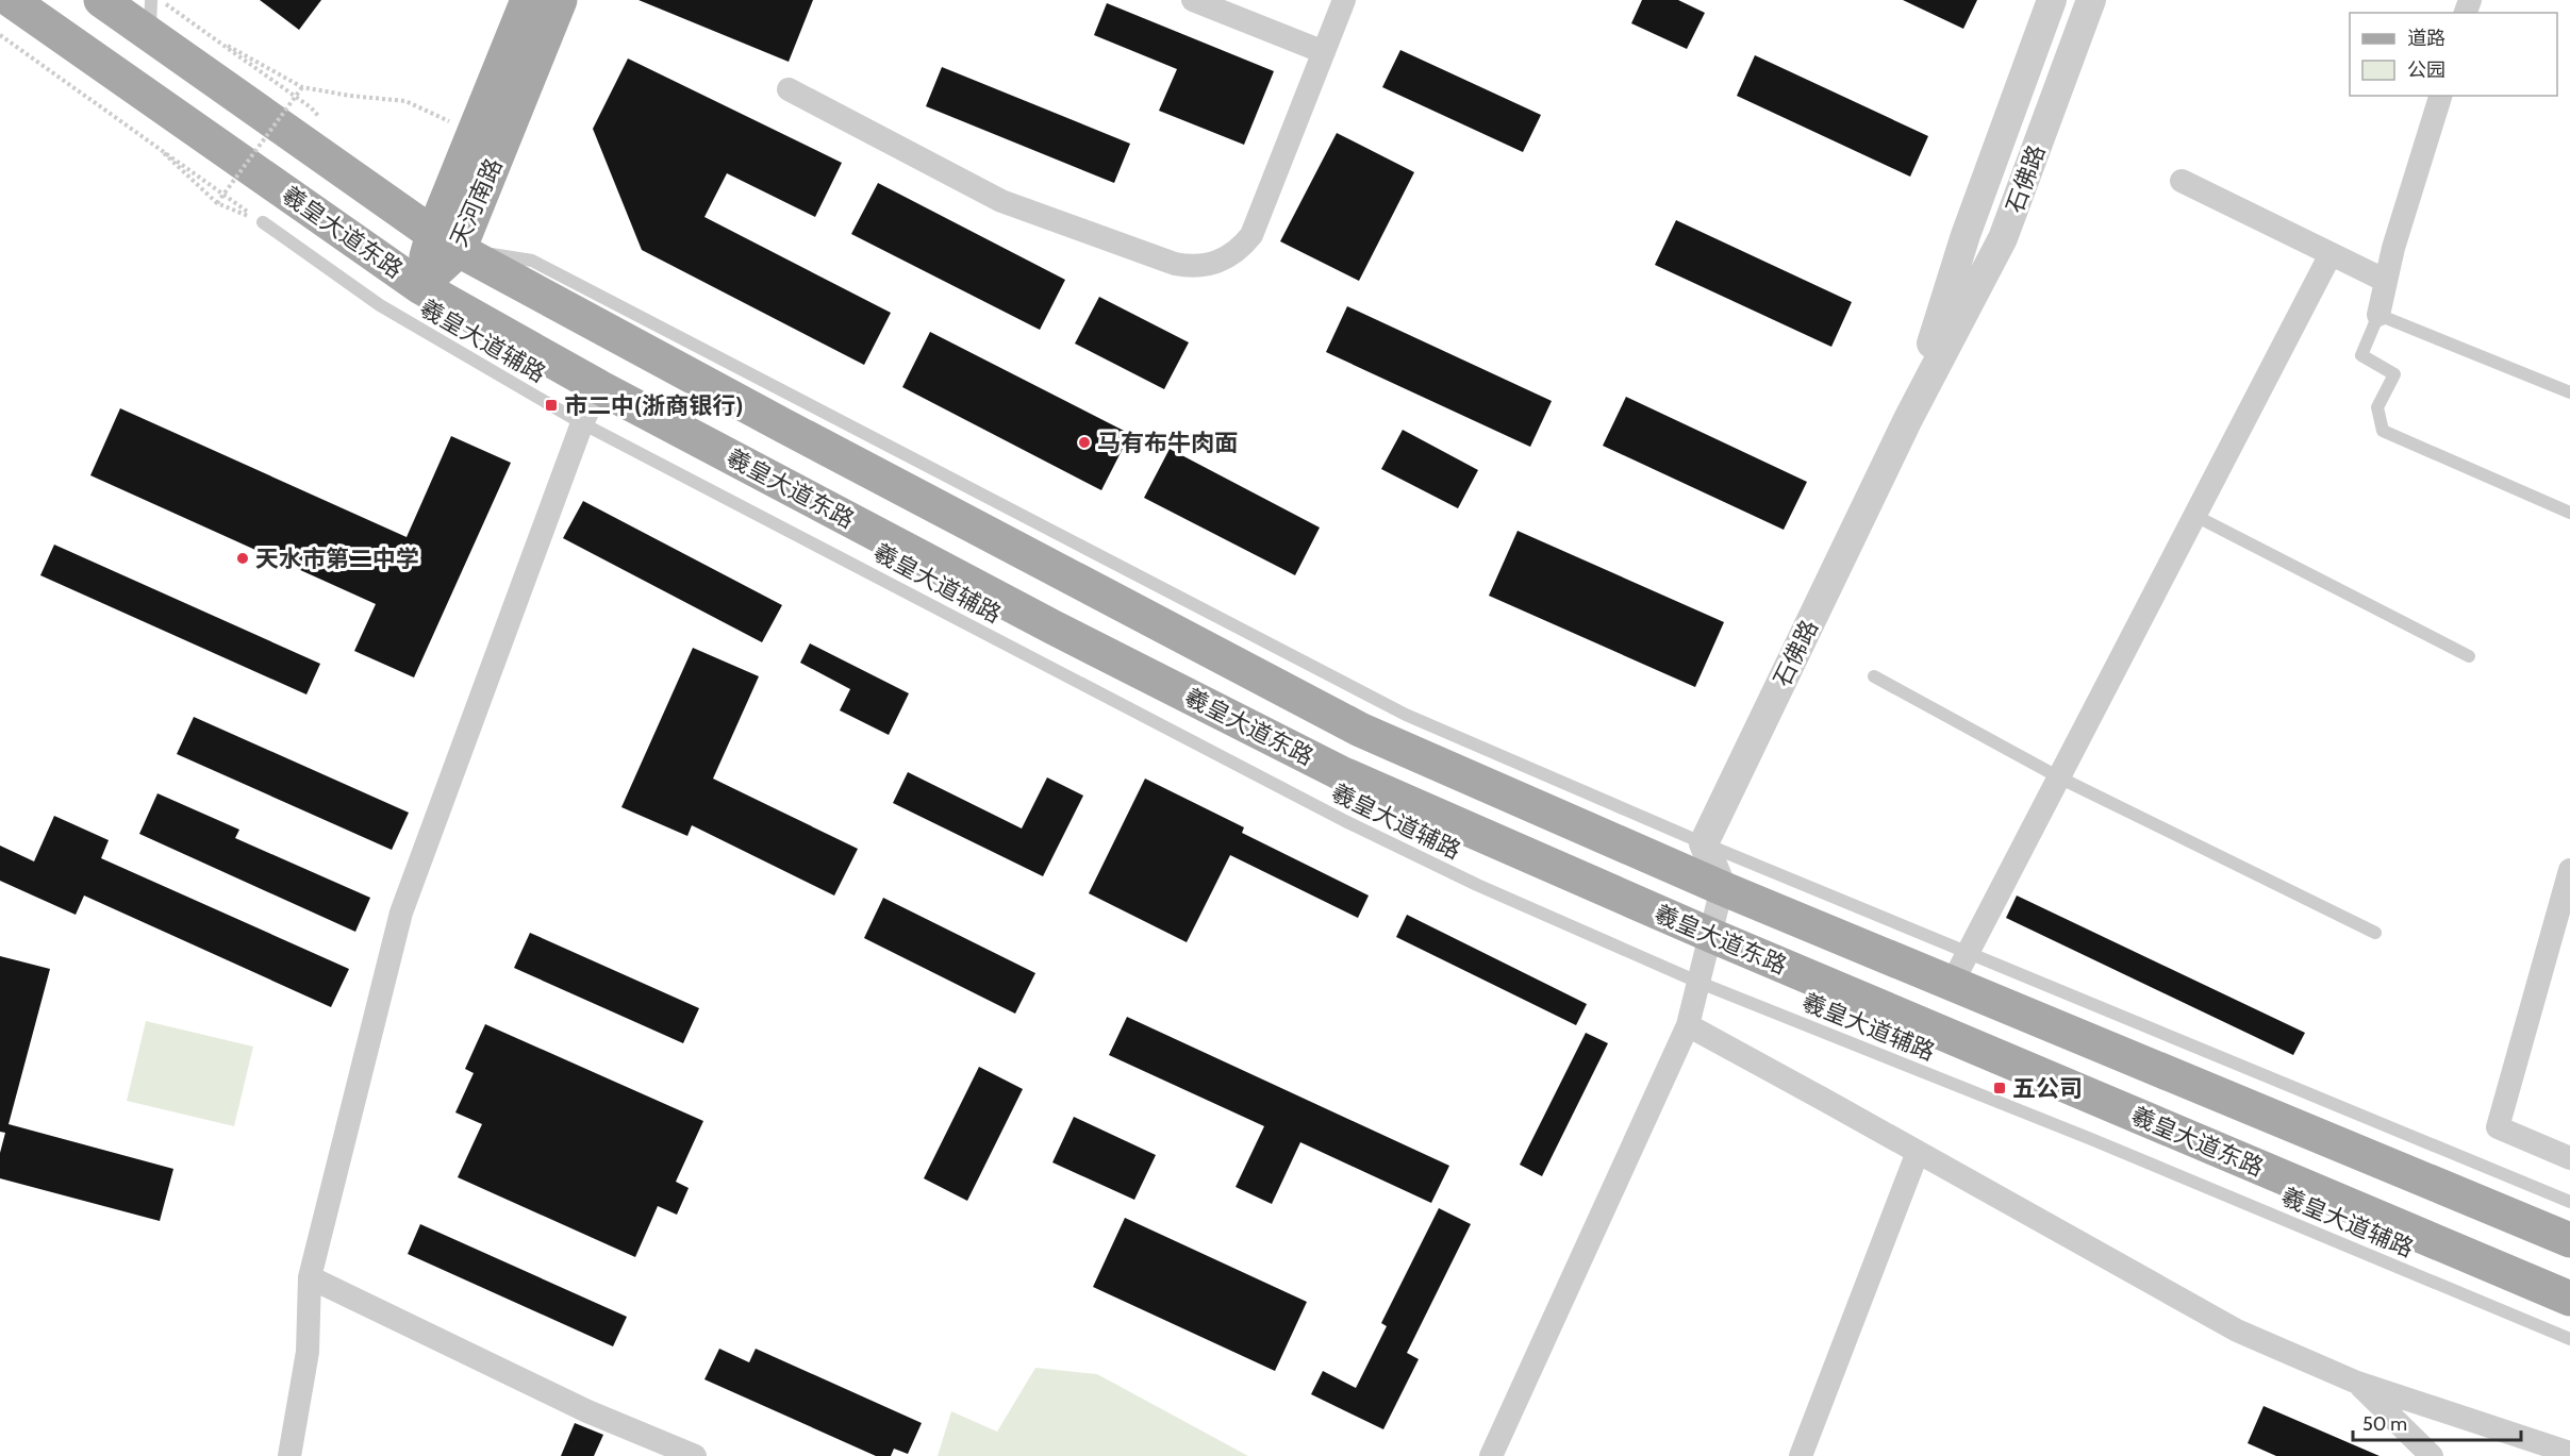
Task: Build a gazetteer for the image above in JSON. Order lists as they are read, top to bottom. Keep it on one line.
{"streets":{"main road":["天河南路","羲皇大道东路"],"street":["石佛路"],"lane":["羲皇大道辅路"]},"crossings":[["天河南路","羲皇大道东路"]],"places":{"transit":["市二中(浙商银行)","五公司"],"other":["马有布牛肉面","天水市第二中学"]},"legend":["道路","公园"],"scale_bar":"50 m"}
